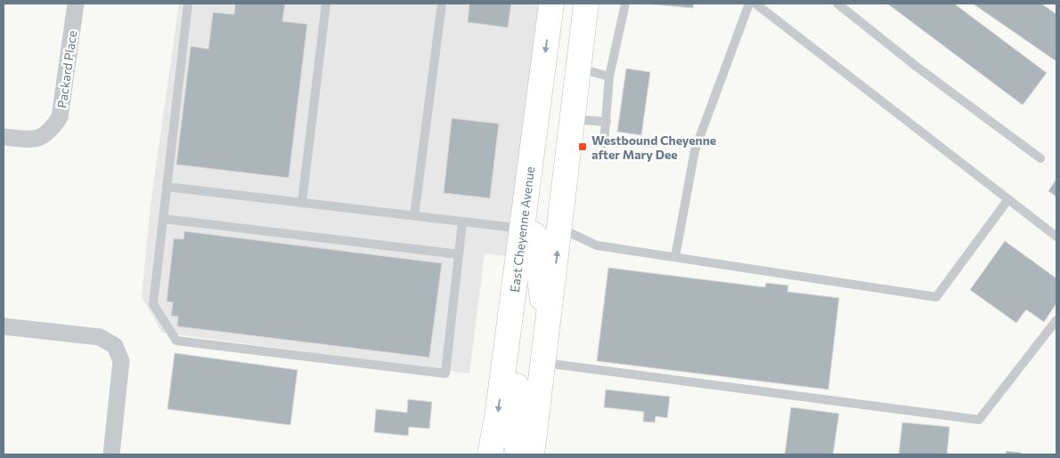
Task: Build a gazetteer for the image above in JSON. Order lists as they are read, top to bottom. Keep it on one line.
{"streets":{"main road":["East Cheyenne Avenue"],"street":["Packard Place"]},"places":{"transit":["Westbound Cheyenne after Mary Dee"]}}
